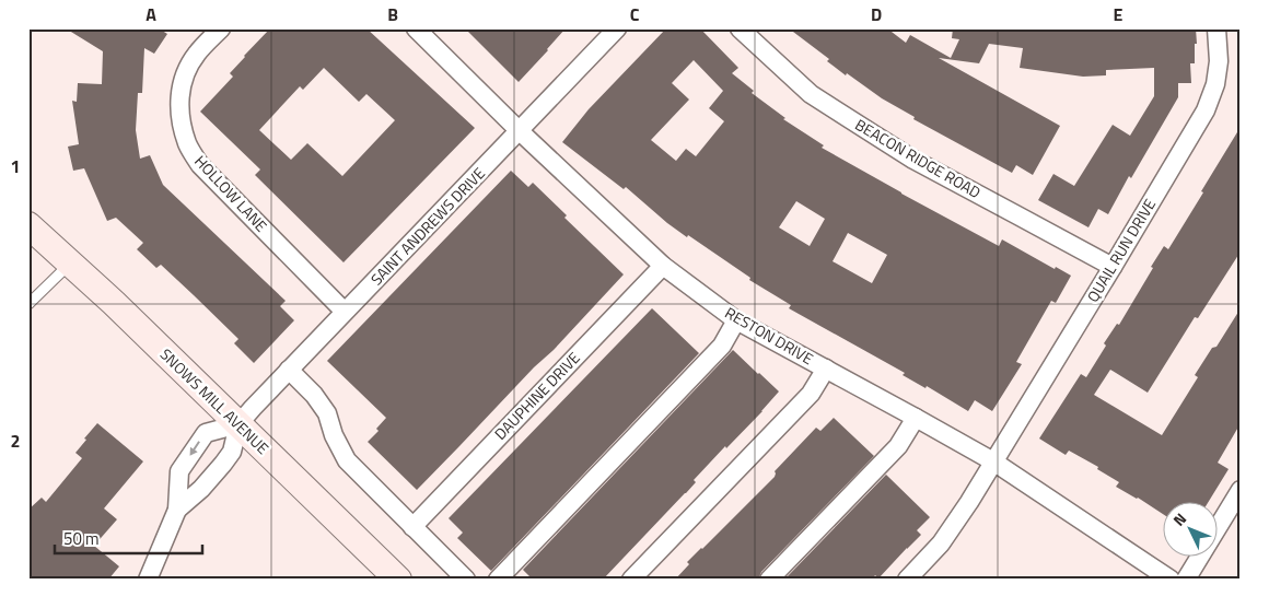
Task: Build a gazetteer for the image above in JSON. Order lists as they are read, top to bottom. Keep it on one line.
{"streets":{"main road":["SNOWS MILL AVENUE"],"street":["BEACON RIDGE ROAD","HOLLOW LANE","SAINT ANDREWS DRIVE","QUAIL RUN DRIVE","RESTON DRIVE","DAUPHINE DRIVE"]},"crossings":[["BEACON RIDGE ROAD","QUAIL RUN DRIVE"],["HOLLOW LANE","SAINT ANDREWS DRIVE"],["SAINT ANDREWS DRIVE","RESTON DRIVE"],["SAINT ANDREWS DRIVE","SNOWS MILL AVENUE"],["QUAIL RUN DRIVE","RESTON DRIVE"],["RESTON DRIVE","DAUPHINE DRIVE"]],"scale_bar":"50 m","north":"top left","grid":{"columns":["A","B","C","D","E"],"rows":["1","2"]}}
